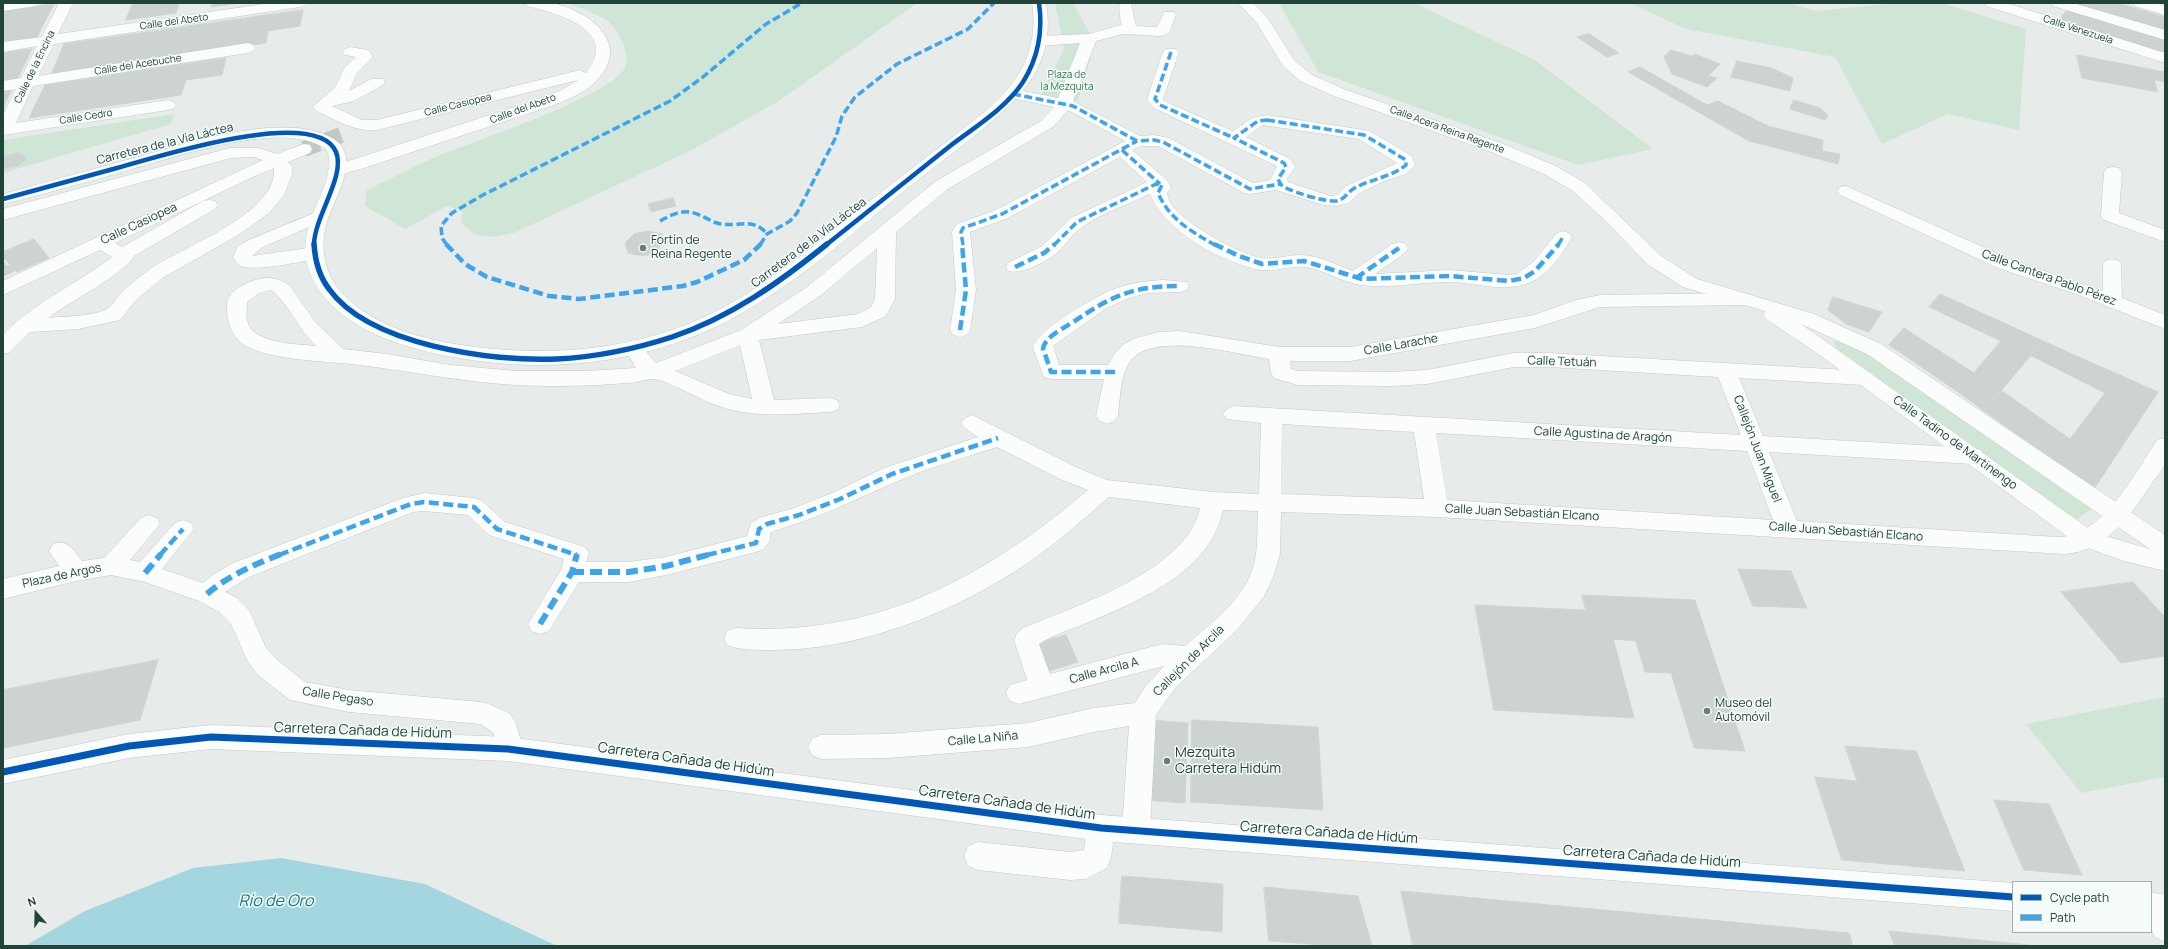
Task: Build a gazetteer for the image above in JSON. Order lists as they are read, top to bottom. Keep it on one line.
{"streets":{"street":["Calle del Abeto","Calle Venezuela","Calle del Acebuche","Calle de la Encina","Calle Casiopea","Calle Cedro","Calle Acera Reina Regente","Carretera de la Vía Láctea","Calle Cantera Pablo Pérez","Calle Larache","Calle Tetuán","Calle Agustina de Aragón","Calle Tadino de Martinengo","Callejón Juan Miguel","Calle Juan Sebastián Elcano","Plaza de Argos","Callejón de Arcila","Calle Arcila A","Calle Pegaso","Carretera Cañada de Hidúm","Calle La Niña"]},"crossings":[["Calle del Abeto","Calle de la Encina"],["Calle del Abeto","Calle Casiopea"],["Calle del Abeto","Carretera de la Vía Láctea"],["Calle del Acebuche","Calle de la Encina"],["Calle de la Encina","Calle Cedro"],["Calle Acera Reina Regente","Calle Tadino de Martinengo"],["Calle Larache","Calle Tetuán"],["Calle Larache","Calle Tadino de Martinengo"],["Calle Tetuán","Calle Tadino de Martinengo"],["Calle Tetuán","Callejón Juan Miguel"],["Calle Agustina de Aragón","Calle Tadino de Martinengo"],["Calle Agustina de Aragón","Callejón Juan Miguel"],["Calle Agustina de Aragón","Callejón de Arcila"],["Calle Tadino de Martinengo","Calle Juan Sebastián Elcano"],["Callejón Juan Miguel","Calle Juan Sebastián Elcano"],["Calle Juan Sebastián Elcano","Callejón de Arcila"],["Plaza de Argos","Calle Pegaso"],["Callejón de Arcila","Calle Arcila A"],["Callejón de Arcila","Carretera Cañada de Hidúm"],["Callejón de Arcila","Calle La Niña"],["Calle Pegaso","Carretera Cañada de Hidúm"]],"water":["Río de Oro"],"parks":["Plaza de la Mezquita"],"places":["Fortín de Reina Regente","Museo del Automóvil","Mezquita Carretera Hidúm"],"legend":["Cycle path","Path"],"north":"top"}
